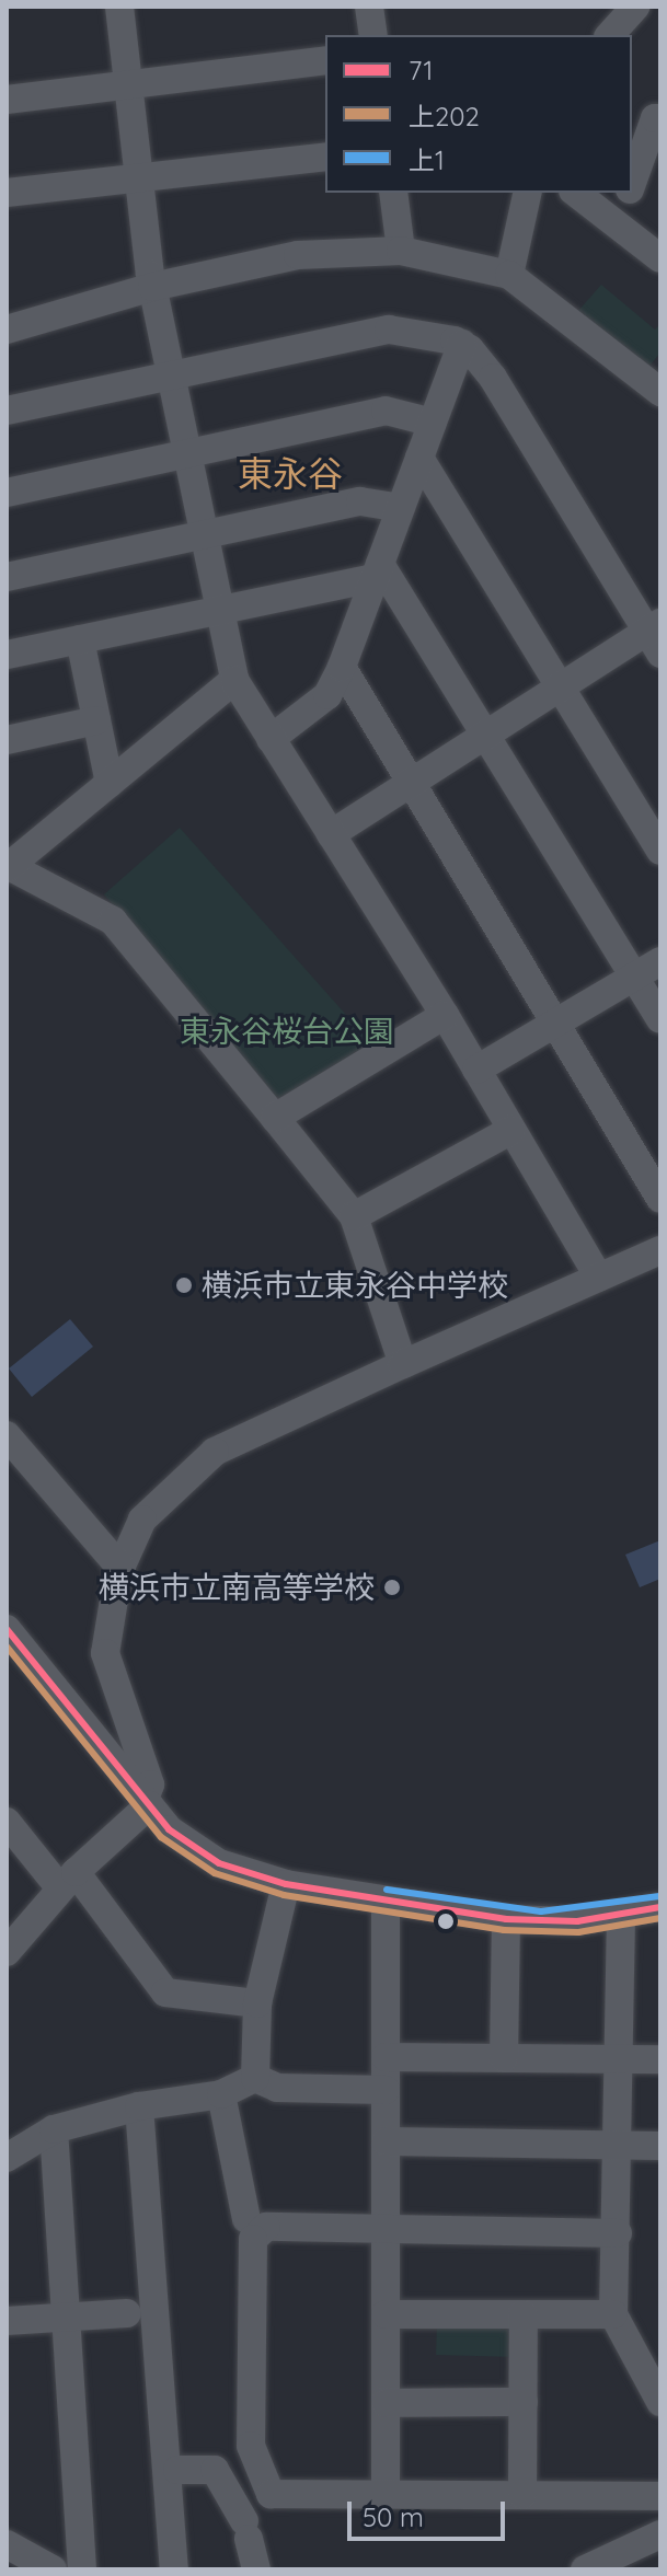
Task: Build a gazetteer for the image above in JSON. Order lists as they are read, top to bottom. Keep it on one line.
{"districts":["東永谷"],"parks":["東永谷桜台公園"],"places":["横浜市立東永谷中学校","横浜市立南高等学校"],"lines":["transit line 71","transit line 上202","transit line 上1"],"legend":["71","上202","上1"],"scale_bar":"50 m"}
